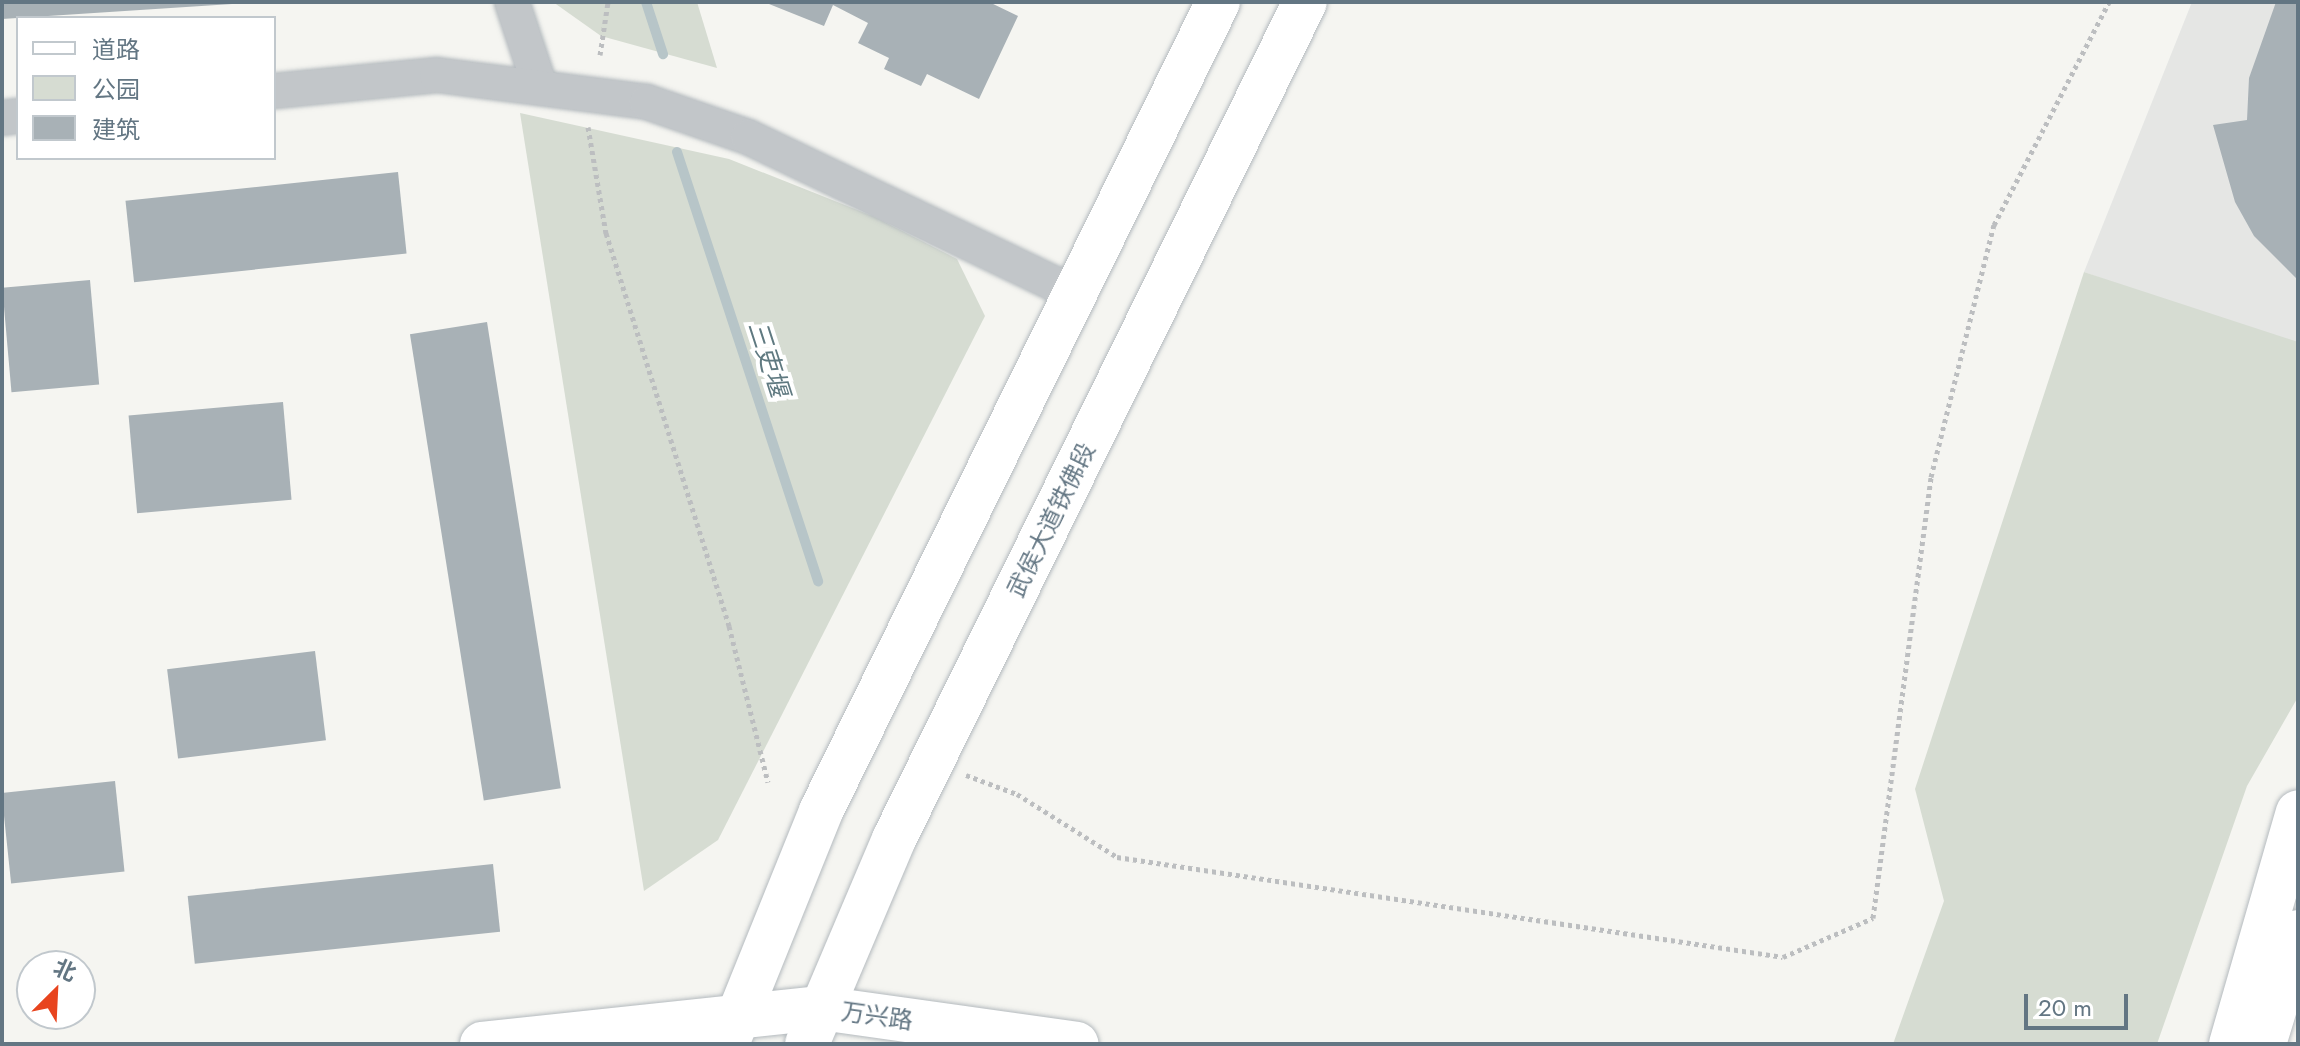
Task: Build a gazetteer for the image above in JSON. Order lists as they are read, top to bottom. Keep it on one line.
{"streets":{"main road":["武侯大道铁佛段","万兴路"]},"crossings":[["武侯大道铁佛段","万兴路"]],"water":["三吏堰"],"legend":["道路","公园","建筑"],"scale_bar":"20 m","north":"top right"}
